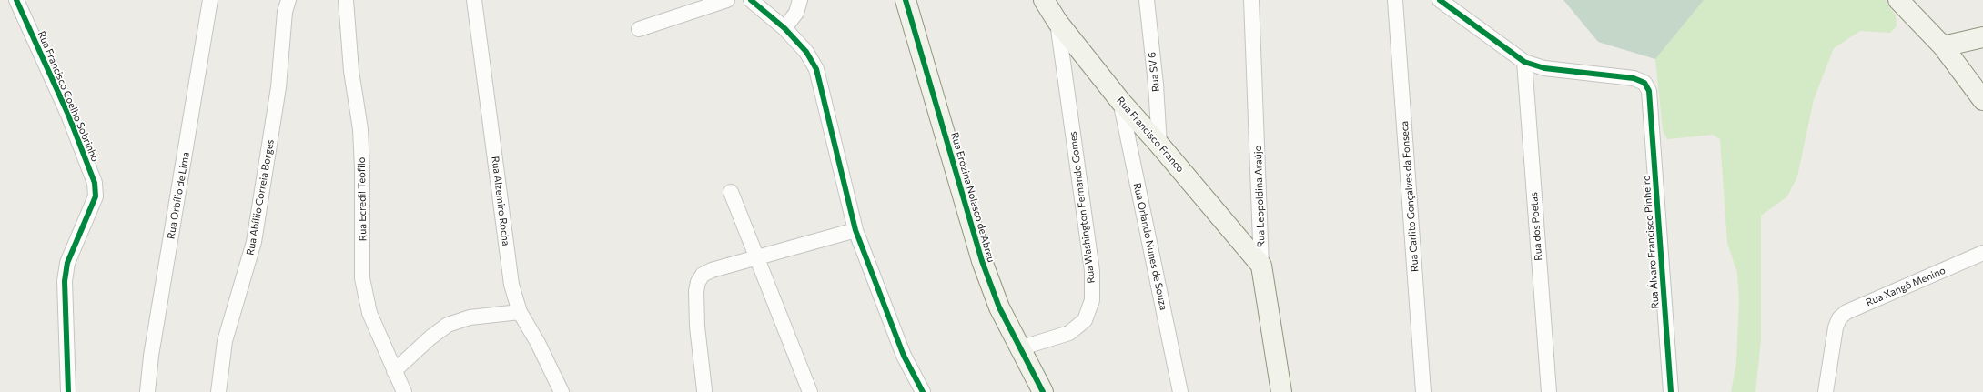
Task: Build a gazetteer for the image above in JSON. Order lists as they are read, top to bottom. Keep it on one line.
{"streets":{"street":["Rua SV 6","Rua Francisco Coelho Sobrinho","Rua Francisco Franco","Rua Orbílio de Lima","Rua Leopoldina Araújo","Rua Carlito Gonçalves da Fonseca","Rua Abíliio Correia Borges","Rua Erozina Nolasco de Abreu","Rua Ecredil Teofilo","Rua Alzemiro Rocha","Rua Washington Fernando Gomes","Rua dos Poetas","Rua Álvaro Francisco Pinheiro","Rua Orlando Nunes de Souza","Rua Xangô Menino"]},"crossings":[["Rua SV 6","Rua Francisco Franco"],["Rua Francisco Franco","Rua Leopoldina Araújo"],["Rua Francisco Franco","Rua Washington Fernando Gomes"],["Rua Francisco Franco","Rua Orlando Nunes de Souza"],["Rua Erozina Nolasco de Abreu","Rua Washington Fernando Gomes"],["Rua dos Poetas","Rua Álvaro Francisco Pinheiro"]]}
